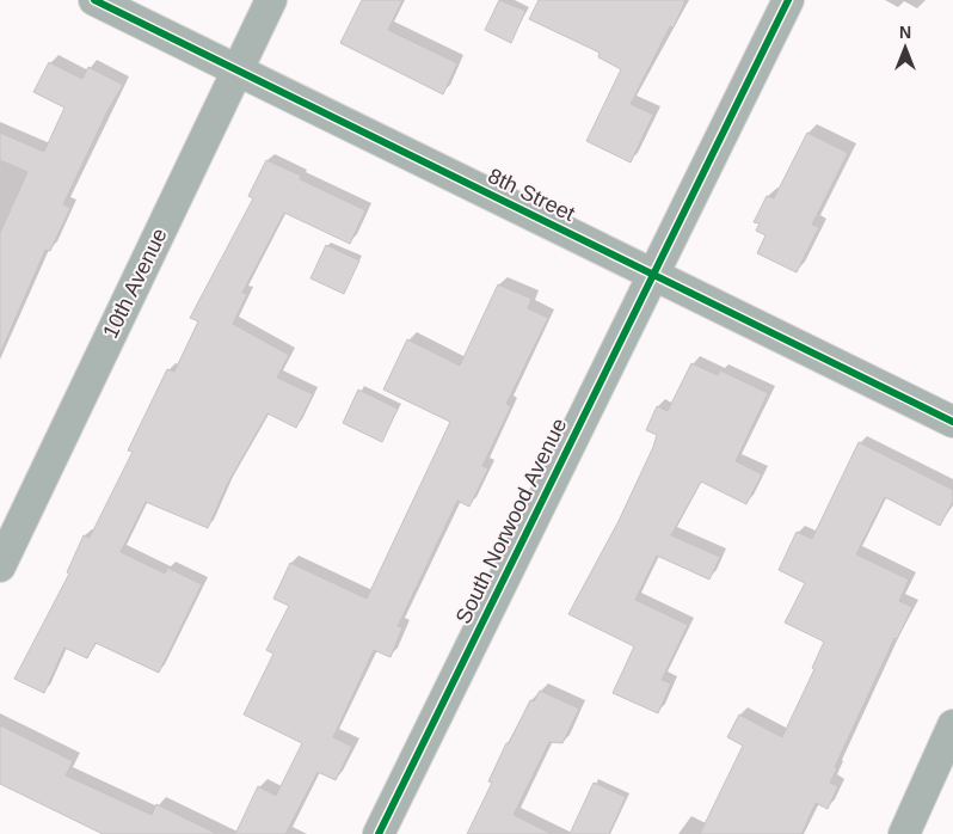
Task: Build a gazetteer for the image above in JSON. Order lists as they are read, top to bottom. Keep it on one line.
{"streets":{"street":["8th Street","10th Avenue","South Norwood Avenue"]},"crossings":[["8th Street","10th Avenue"],["8th Street","South Norwood Avenue"]],"north":"top"}
